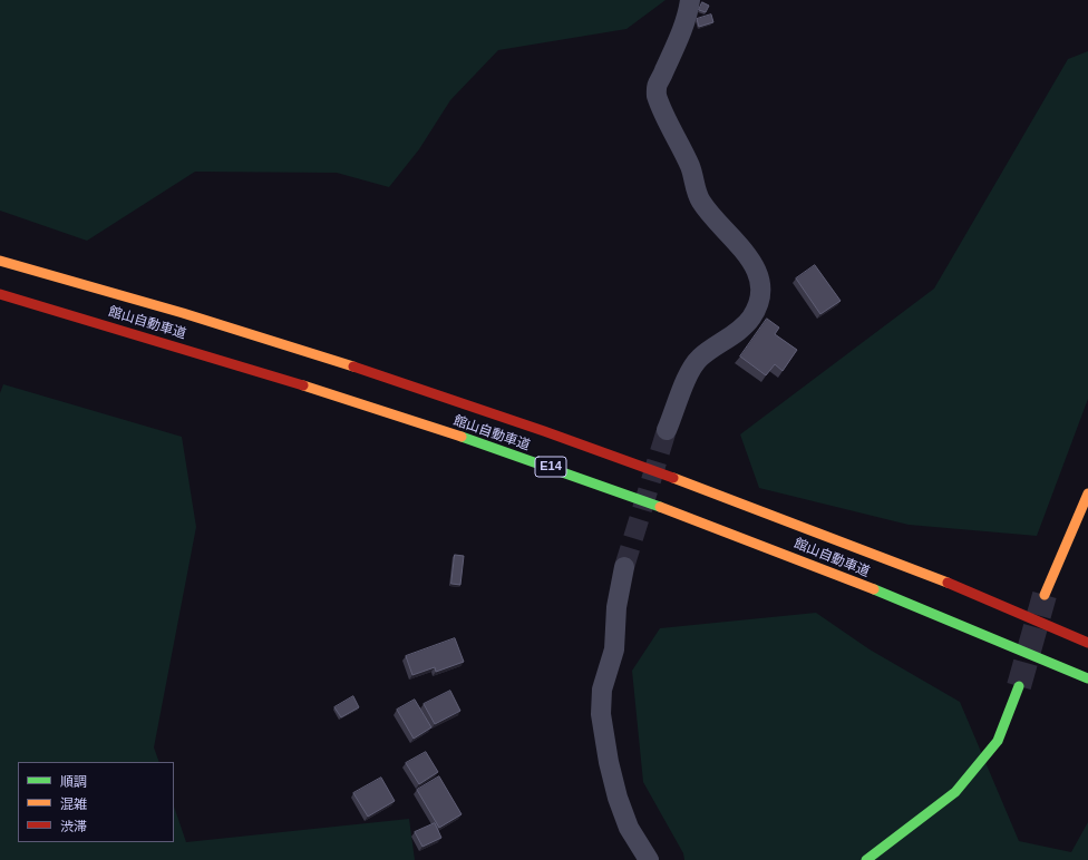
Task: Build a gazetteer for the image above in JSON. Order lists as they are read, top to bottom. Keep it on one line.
{"streets":{"main road":["館山自動車道","E14"]},"legend":["順調","混雑","渋滞"]}
